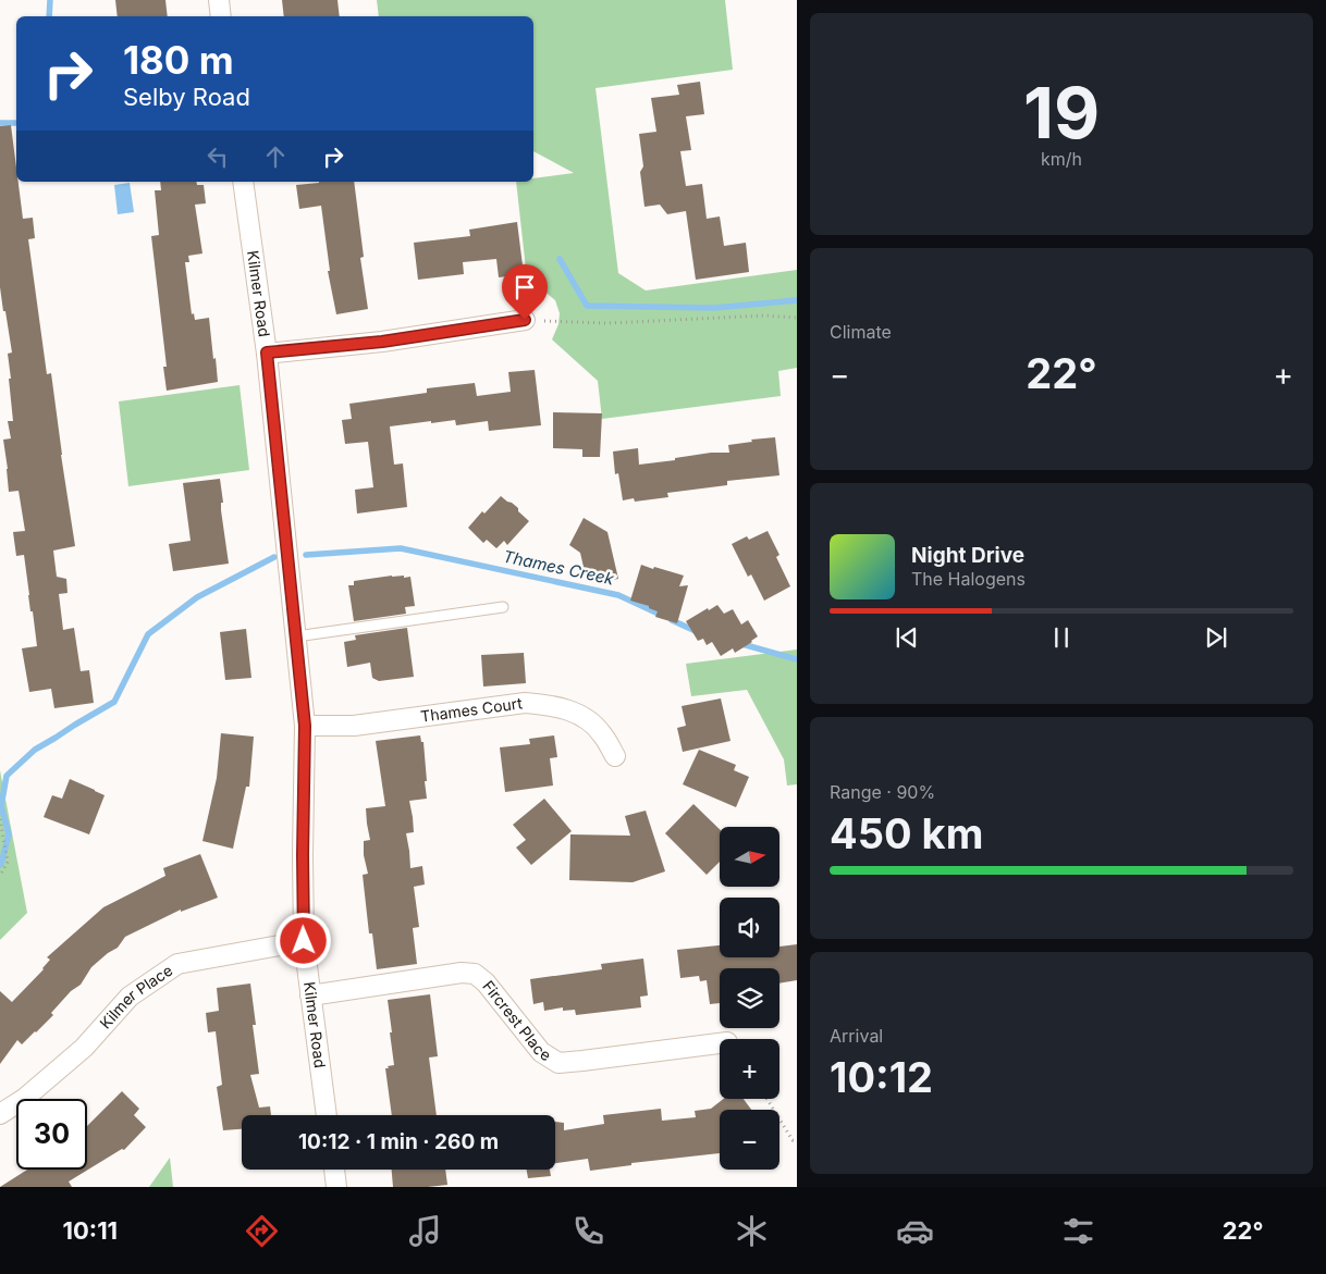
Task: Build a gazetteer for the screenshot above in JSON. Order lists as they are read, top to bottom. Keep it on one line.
{"streets":{"street":["Kilmer Road","Thames Court","Kilmer Place","Fircrest Place"]},"crossings":[["Kilmer Road","Thames Court"],["Kilmer Road","Kilmer Place"],["Kilmer Road","Fircrest Place"]],"water":["Thames Creek"],"north":"right","page":{"tile":[["19","km/h"],"Climate",["Range · 90%","450 km"],["Arrival","10:12"]],"turn":["180 m","Selby Road"],"heat":["−","22°","+"],"song":["Night Drive","The Halogens"],"map_buttons":["+","−"],"limit":"30","trip":"10:12 · 1 min · 260 m","tabs":["10:11","22°"]}}
